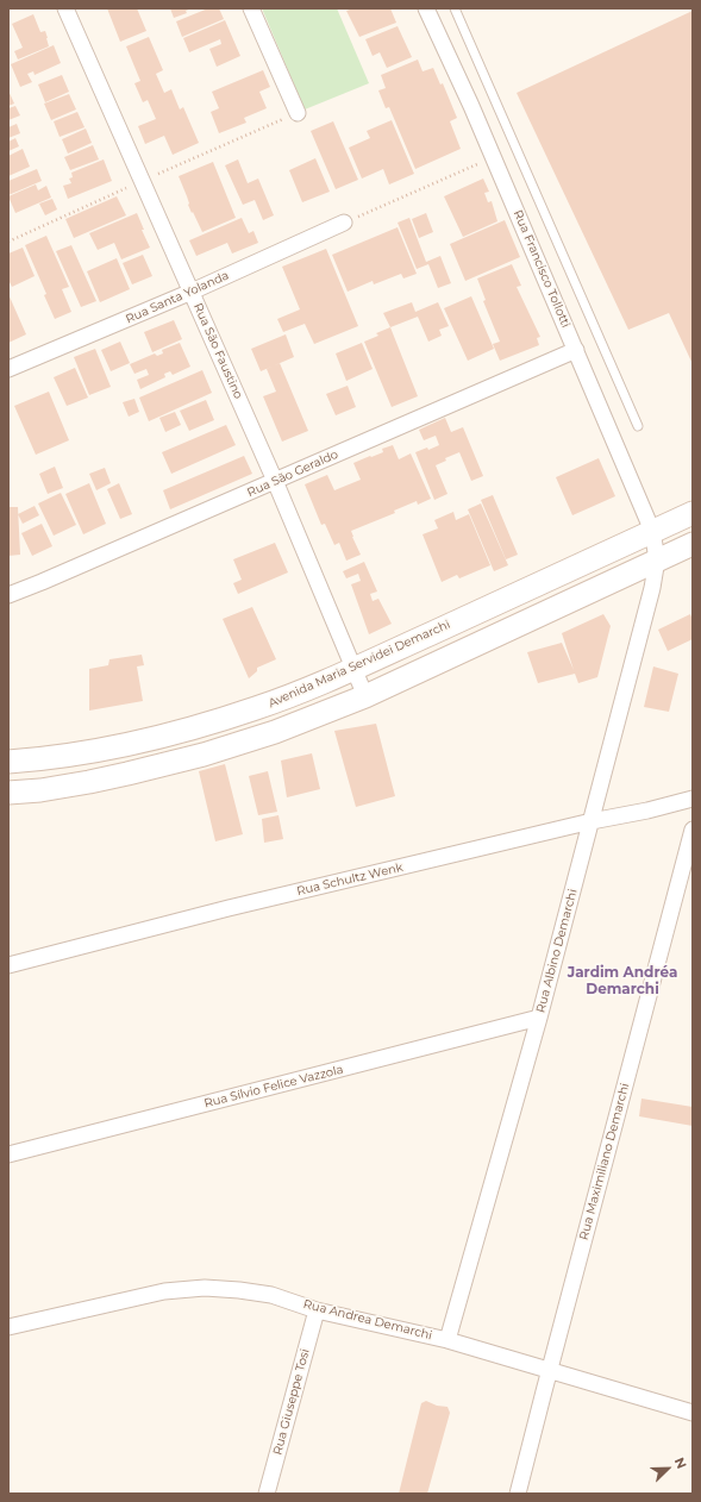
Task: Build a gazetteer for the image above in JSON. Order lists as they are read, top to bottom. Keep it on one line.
{"streets":{"main road":["Avenida Maria Servidei Demarchi"],"street":["Rua Francisco Tollotti","Rua Santa Yolanda","Rua São Faustino","Rua São Geraldo","Rua Schultz Wenk","Rua Albino Demarchi","Rua Sílvio Felice Vazzola","Rua Maximiliano Demarchi","Rua Andrea Demarchi","Rua Giuseppe Tosi"]},"crossings":[["Rua Francisco Tollotti","Rua São Geraldo"],["Rua Francisco Tollotti","Avenida Maria Servidei Demarchi"],["Rua Francisco Tollotti","Rua Albino Demarchi"],["Rua Santa Yolanda","Rua São Faustino"],["Rua São Faustino","Rua São Geraldo"],["Rua São Faustino","Avenida Maria Servidei Demarchi"],["Rua Schultz Wenk","Rua Albino Demarchi"],["Rua Albino Demarchi","Rua Sílvio Felice Vazzola"],["Rua Albino Demarchi","Rua Andrea Demarchi"],["Rua Maximiliano Demarchi","Rua Andrea Demarchi"],["Rua Andrea Demarchi","Rua Giuseppe Tosi"]],"districts":["Jardim Andréa Demarchi"],"north":"top right"}
